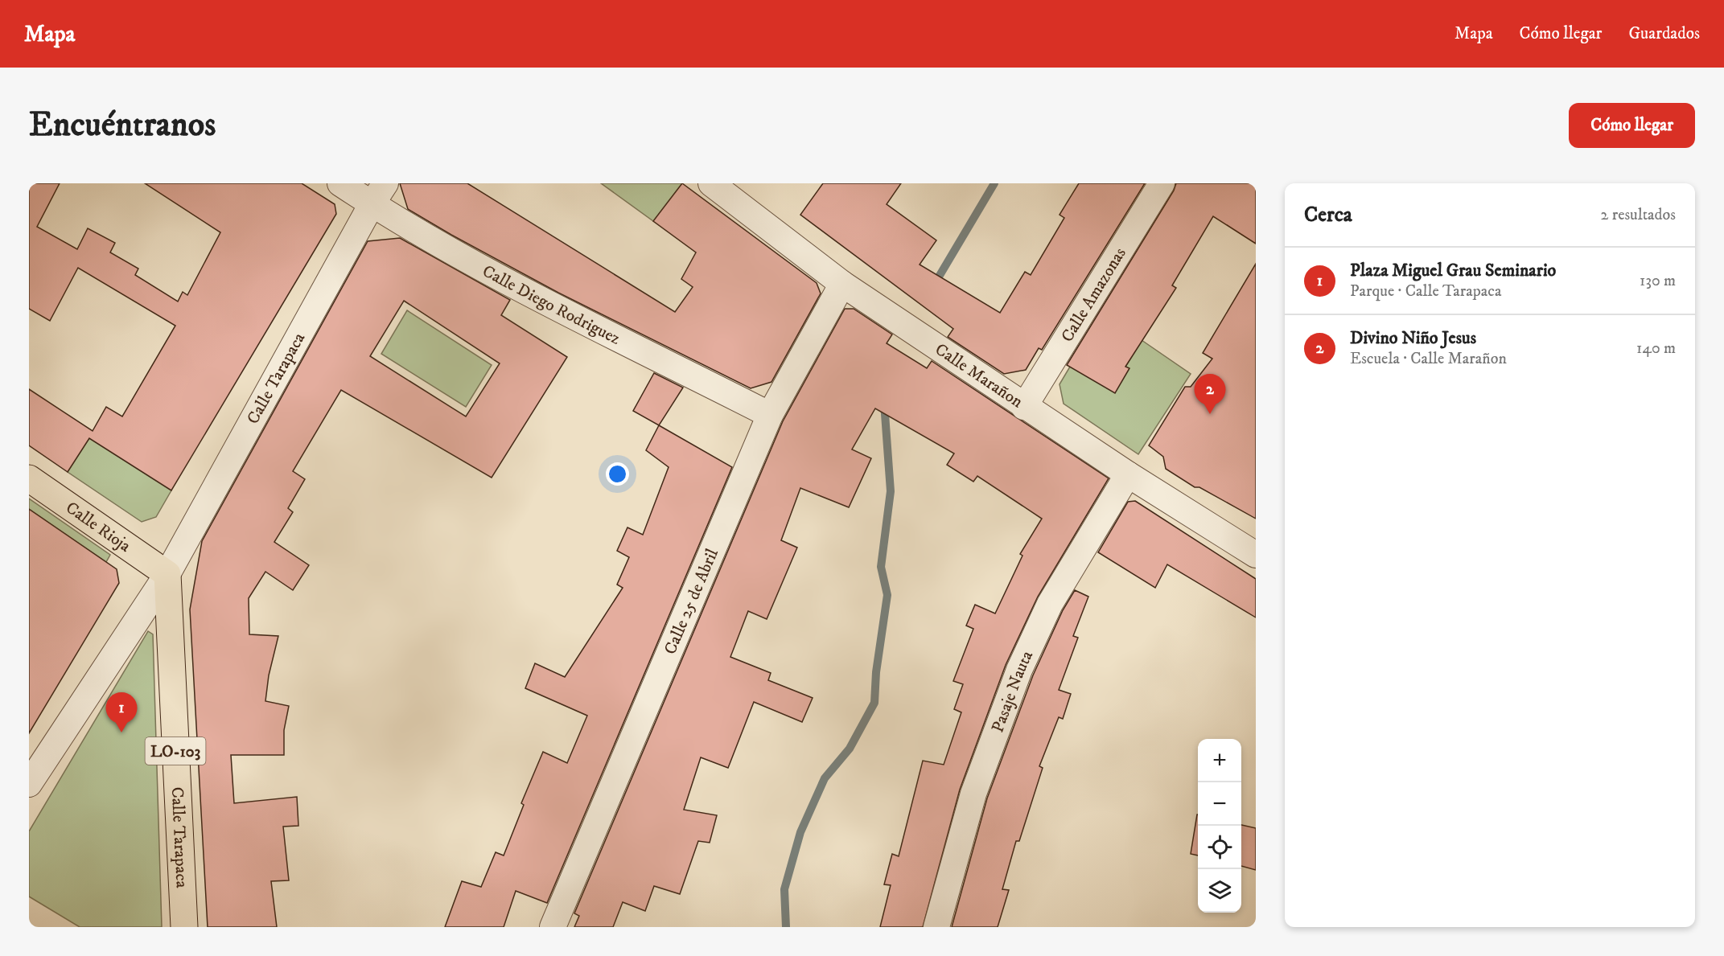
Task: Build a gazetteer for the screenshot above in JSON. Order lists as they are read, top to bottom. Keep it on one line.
{"streets":{"main road":["Calle Tarapaca","Calle Rioja","LO-103"],"street":["Calle Amazonas","Calle Diego Rodriguez","Calle Marañon","Calle 25 de Abril","Pasaje Nauta"]},"crossings":[["Calle Amazonas","Calle Marañon"],["Calle Diego Rodriguez","Calle Tarapaca"],["Calle Diego Rodriguez","Calle 25 de Abril"],["Calle Marañon","Calle 25 de Abril"],["Calle Marañon","Pasaje Nauta"],["Calle Tarapaca","Calle Rioja"]],"page":{"header":"Mapa","nav":["Mapa","Cómo llegar","Guardados"],"buttons":"Cómo llegar","title":"Encuéntranos","heading":["Cerca","2 resultados"],"list":[{"mark":"1","name":"Plaza Miguel Grau Seminario","note":"Parque · Calle Tarapaca","value":"130 m"},{"mark":"2","name":"Divino Niño Jesus","note":"Escuela · Calle Marañon","value":"140 m"}],"pins":["2","1"],"map_buttons":["+","−"]}}
